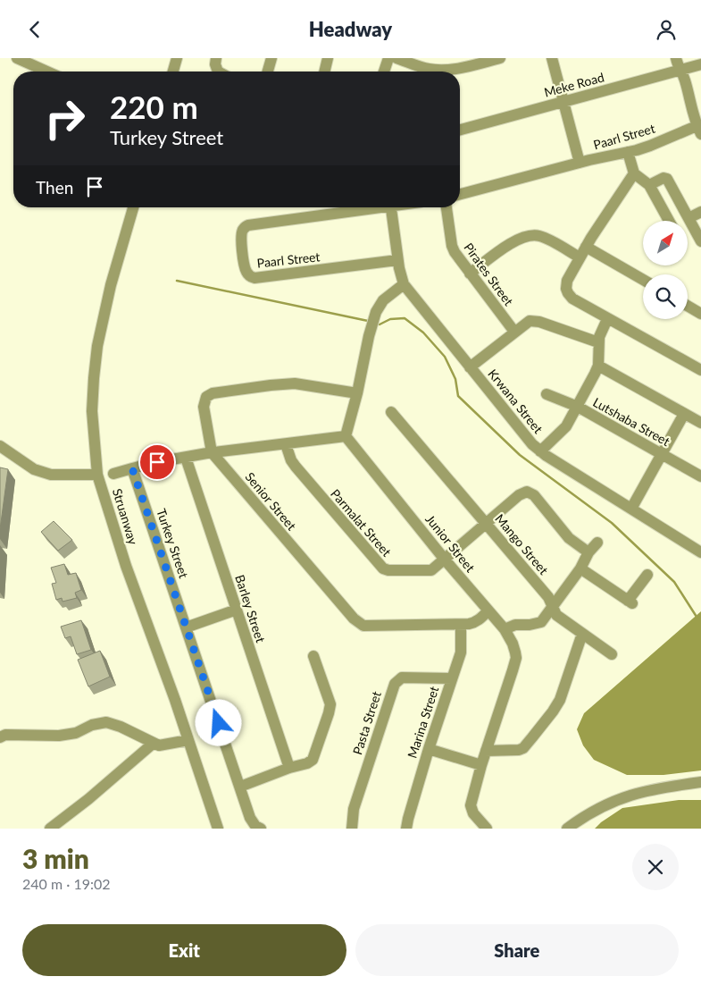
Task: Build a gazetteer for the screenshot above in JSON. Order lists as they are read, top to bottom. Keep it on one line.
{"streets":{"street":["Meke Road","Paarl Street","Pirates Street","Krwana Street","Lutshaba Street","Senior Street","Struanway","Parmalat Street","Turkey Street","Junior Street","Mango Street","Barley Street","Marina Street","Pasta Street"]},"crossings":[["Paarl Street","Krwana Street"],["Senior Street","Junior Street"],["Senior Street","Marina Street"],["Parmalat Street","Junior Street"],["Parmalat Street","Mango Street"],["Marina Street","Pasta Street"]],"north":"top right","page":{"header":"Headway","turn":["220 m","Turkey Street"],"then":"Then","heading":["3 min","240 m · 19:02"],"buttons":["Exit","Share"]}}
